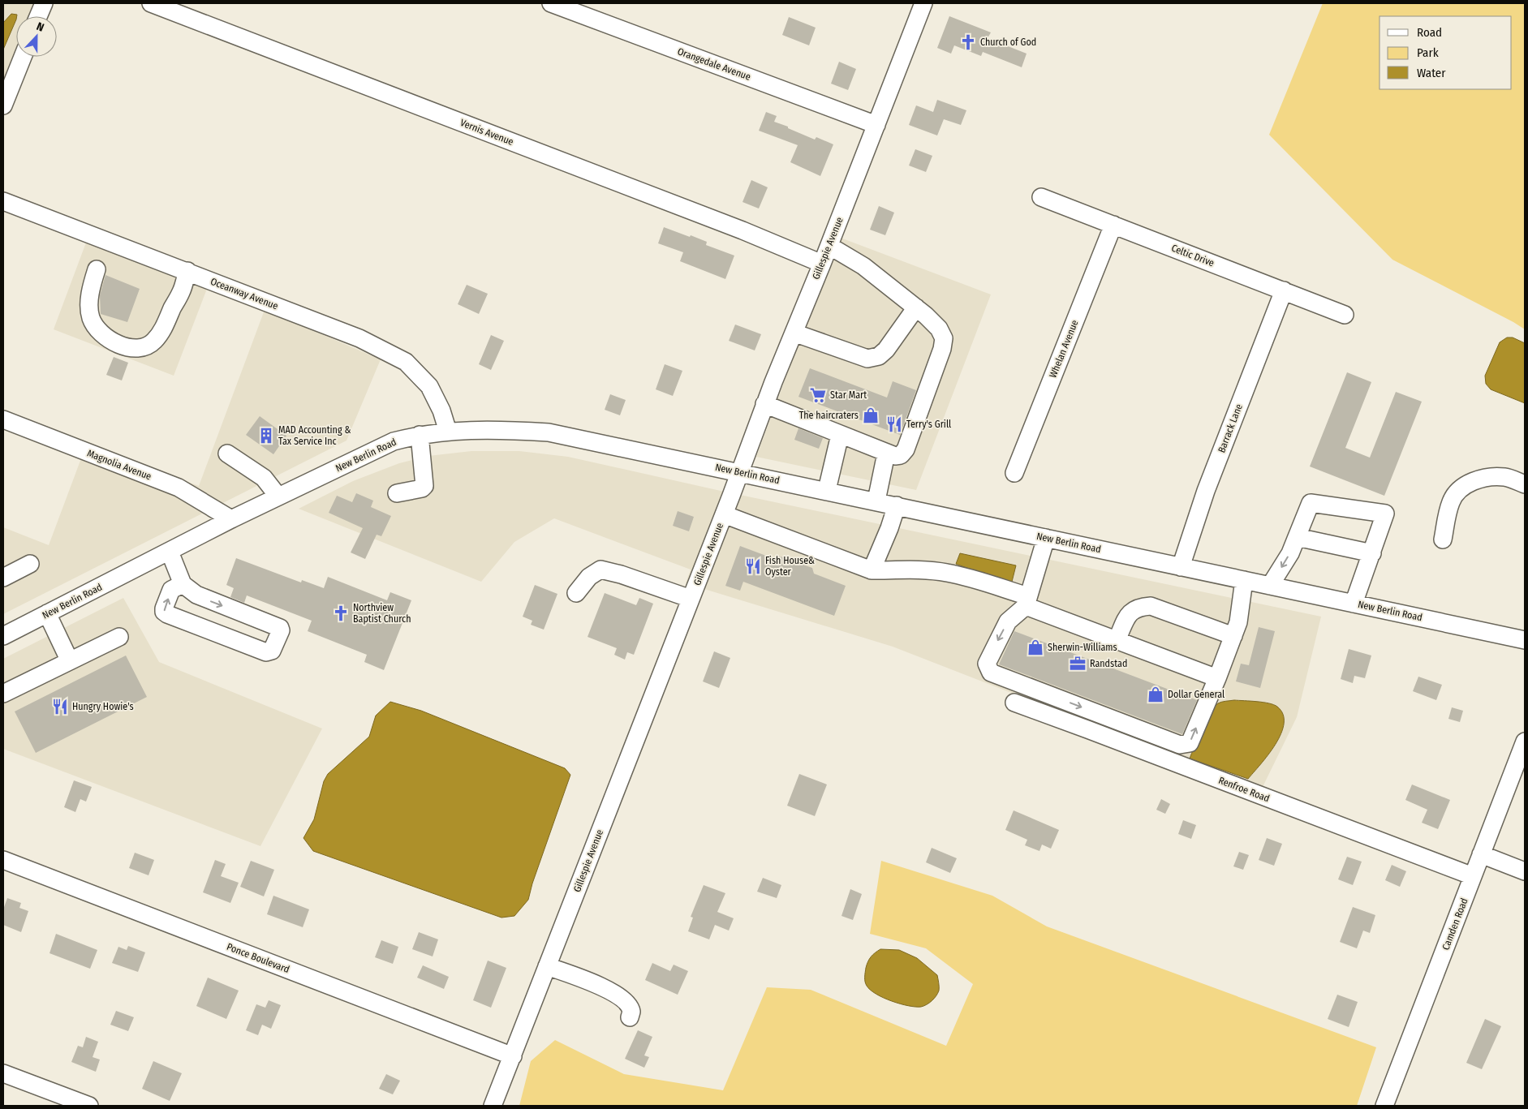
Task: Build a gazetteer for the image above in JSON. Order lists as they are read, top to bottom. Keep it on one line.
{"streets":{"street":["Orangedale Avenue","Vernis Avenue","Gillespie Avenue","Celtic Drive","Oceanway Avenue","Whelan Avenue","Barrack Lane","New Berlin Road","Magnolia Avenue","Renfroe Road","Camden Road","Ponce Boulevard"]},"crossings":[["Orangedale Avenue","Gillespie Avenue"],["Vernis Avenue","Gillespie Avenue"],["Gillespie Avenue","New Berlin Road"],["Gillespie Avenue","Ponce Boulevard"],["Celtic Drive","Whelan Avenue"],["Celtic Drive","Barrack Lane"],["Oceanway Avenue","New Berlin Road"],["Barrack Lane","New Berlin Road"],["New Berlin Road","Magnolia Avenue"],["Renfroe Road","Camden Road"]],"places":{"church":["Church of God","Northview Baptist Church"],"supermarket":["Star Mart"],"shop":["The haircraters","Sherwin-Williams","Dollar General"],"restaurant":["Terry's Grill","Fish House& Oyster","Hungry Howie's"],"building":["MAD Accounting & Tax Service Inc"],"office":["Randstad"]},"legend":["Road","Park","Water"],"north":"top"}
